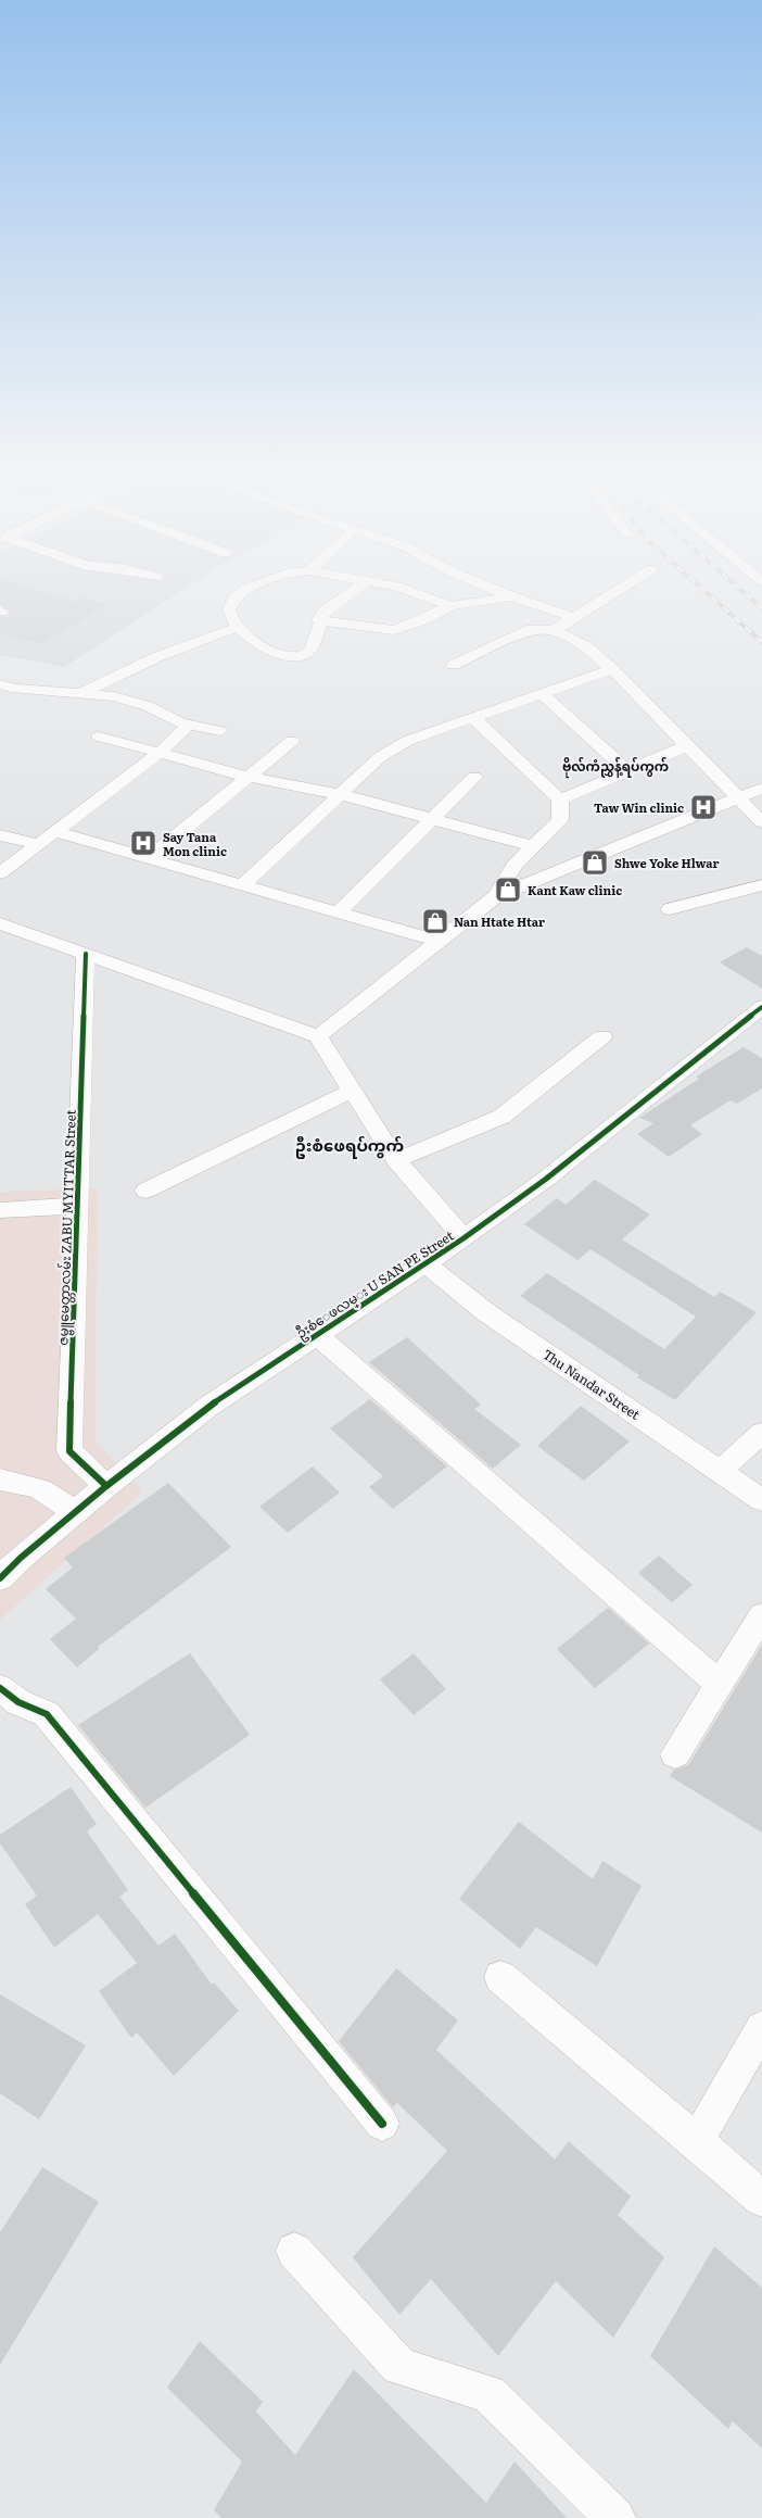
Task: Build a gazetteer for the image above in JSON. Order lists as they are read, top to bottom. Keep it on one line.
{"streets":{"street":["ဇမ္ဗူမေတ္တာလမ်း ZABU MYITTAR Street","ဦးစံေဖလမ္း U SAN PE Street","Thu Nandar Street"]},"crossings":[["ဇမ္ဗူမေတ္တာလမ်း ZABU MYITTAR Street","ဦးစံေဖလမ္း U SAN PE Street"],["ဦးစံေဖလမ္း U SAN PE Street","Thu Nandar Street"]],"districts":["ဗိုလ်ကံညွှန့်ရပ်ကွက်","ဦးစံဖေရပ်ကွက်"],"places":{"hospital":["Taw Win clinic","Say Tana Mon clinic"],"shop":["Shwe Yoke Hlwar","Kant Kaw clinic","Nan Htate Htar"]}}
